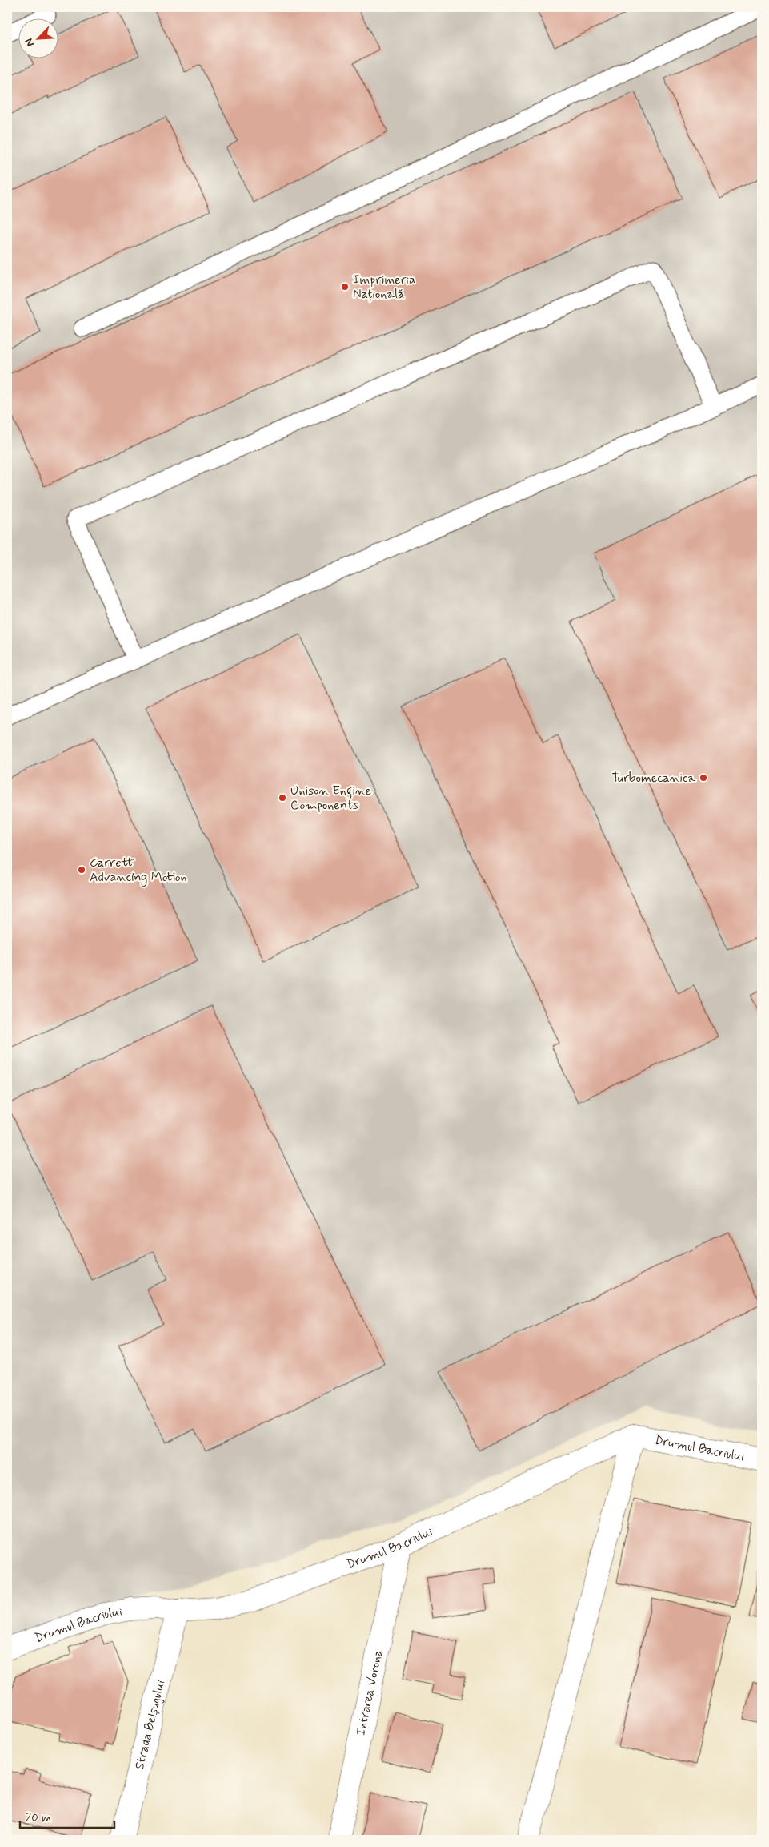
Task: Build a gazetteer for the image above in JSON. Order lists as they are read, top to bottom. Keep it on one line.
{"streets":{"street":["Drumul Bacriului","Intrarea Vorona","Strada Belșugului"]},"crossings":[["Drumul Bacriului","Intrarea Vorona"],["Drumul Bacriului","Strada Belșugului"]],"places":["Imprimeria Națională","Turbomecanica","Unison Engine Components","Garrett Advancing Motion"],"scale_bar":"20 m","north":"bottom left"}
